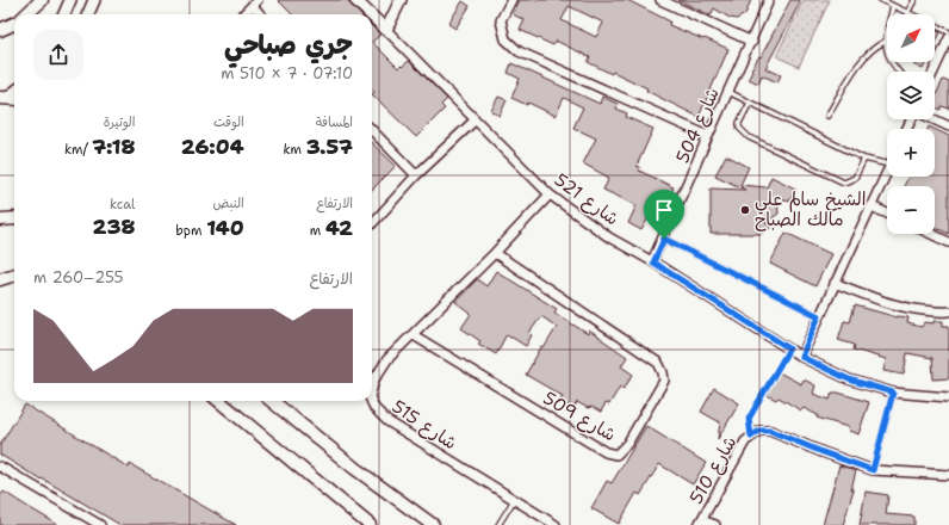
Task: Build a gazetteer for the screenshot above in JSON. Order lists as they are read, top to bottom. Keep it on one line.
{"streets":{"street":["شارع 504","شارع 521","شارع 509","شارع 515","شارع 510"]},"crossings":[["شارع 504","شارع 521"],["شارع 521","شارع 515"],["شارع 509","شارع 515"]],"places":["الشيخ سالم علي مالك الصباح"],"north":"top right","page":{"map_buttons":["+","−"],"heading":["جري صباحي","07:10 · 7 × 510 m"],"stats":[["المسافة","3.57 km"],["الوقت","26:04"],["الوتيرة","7:18 /km"],["الارتفاع","42 m"],["النبض","140 bpm"],["kcal","238"]],"chart":["الارتفاع","255–260 m"]}}
